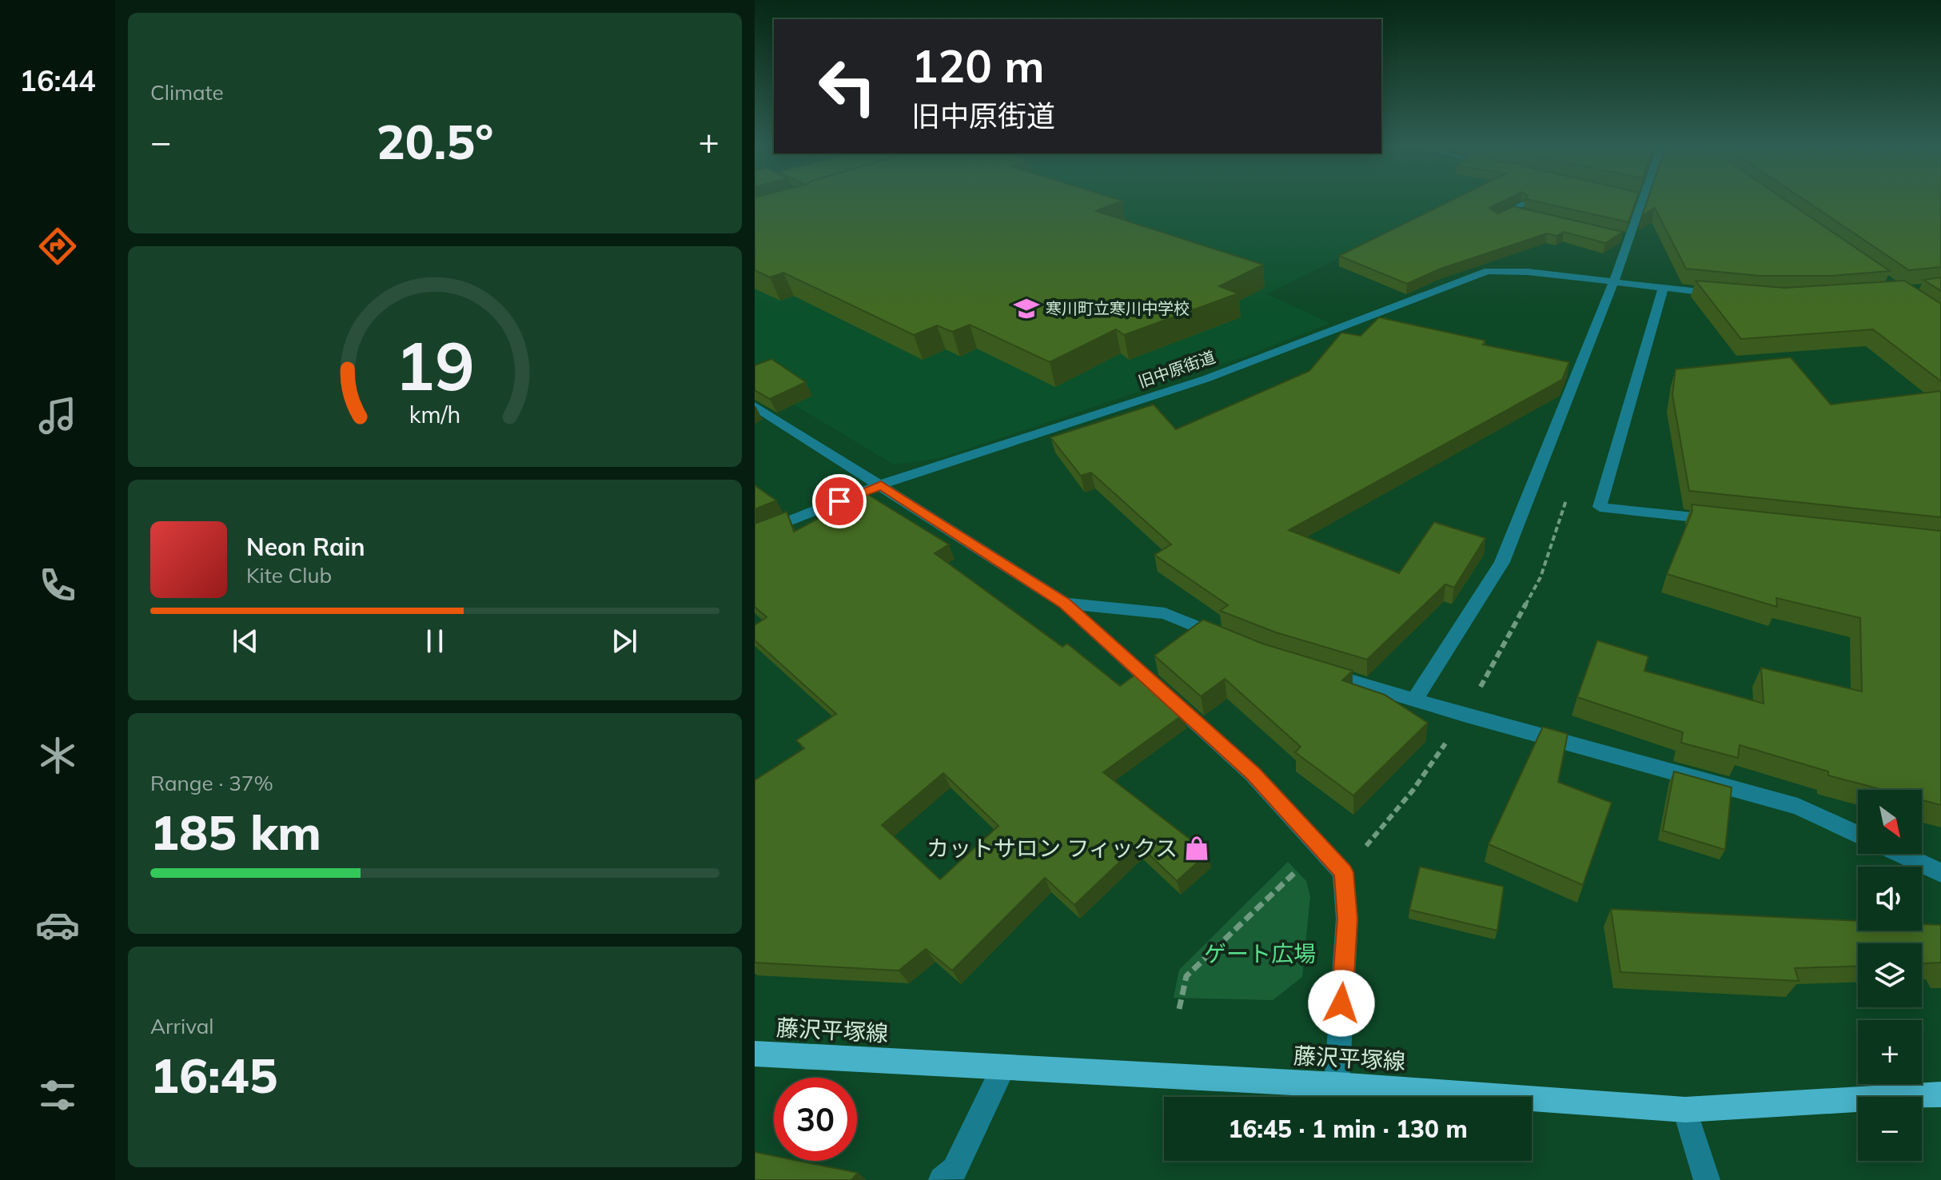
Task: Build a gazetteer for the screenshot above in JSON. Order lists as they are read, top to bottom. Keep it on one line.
{"streets":{"main road":["藤沢平塚線"],"street":["旧中原街道"]},"parks":["ゲート広場"],"places":{"school or university":["寒川町立寒川中学校"],"shop":["カットサロン フィックス"]},"north":"bottom right","page":{"tabs":"16:44","tile":["Climate",["Range · 37%","185 km"],["Arrival","16:45"]],"turn":["120 m","旧中原街道"],"heat":["−","20.5°","+"],"song":["Neon Rain","Kite Club"],"map_buttons":["+","−"],"limit":"30","trip":"16:45 · 1 min · 130 m","gauge":["19","km/h"]}}
